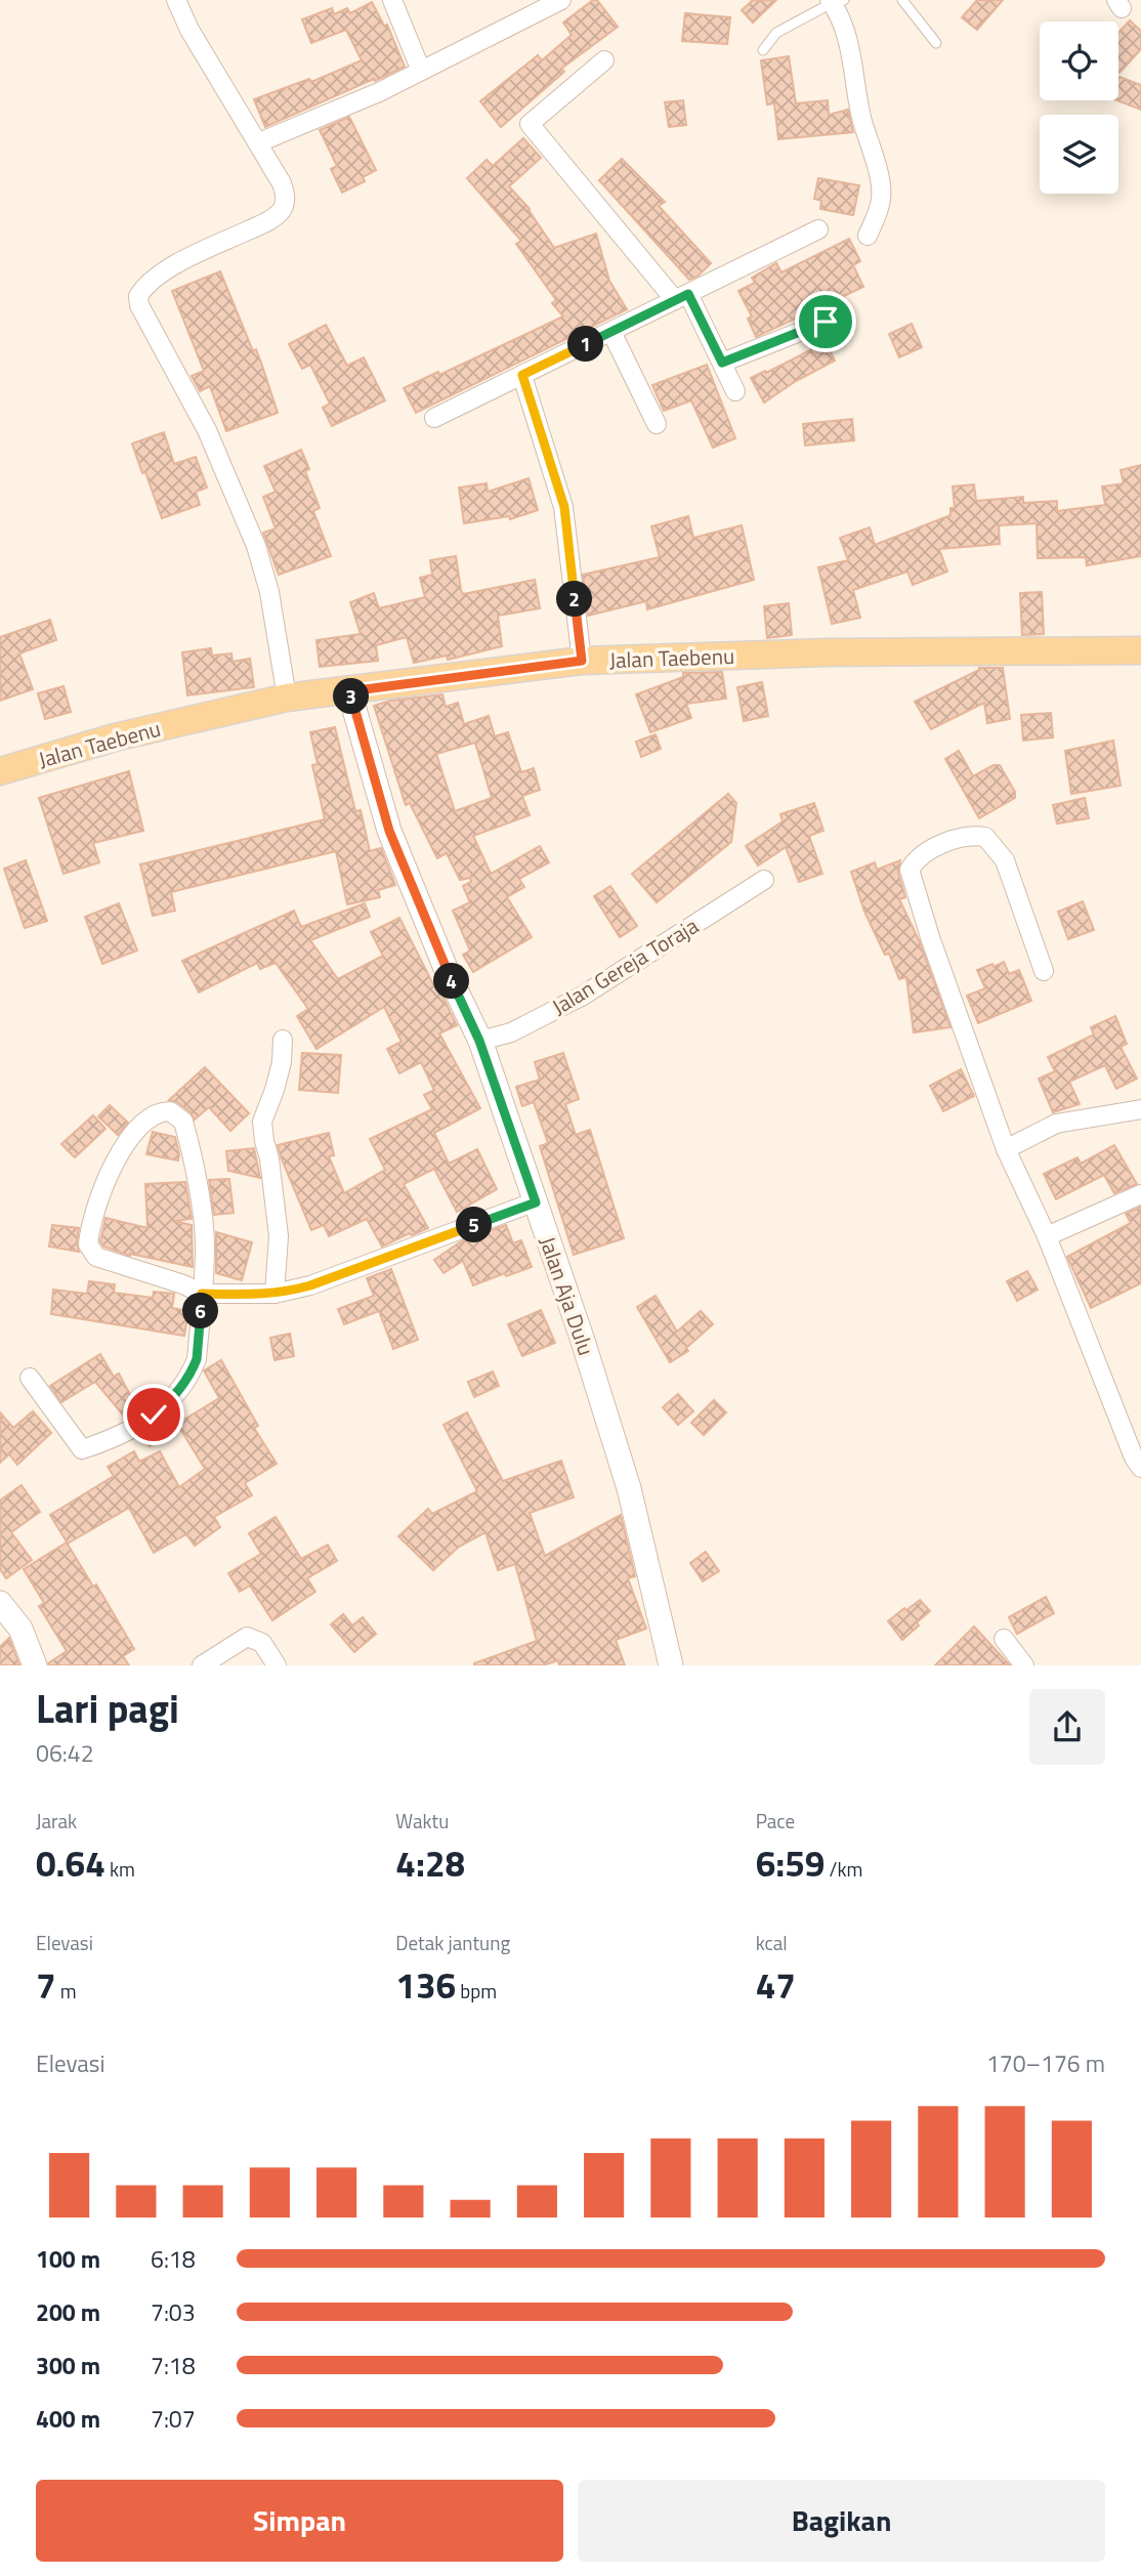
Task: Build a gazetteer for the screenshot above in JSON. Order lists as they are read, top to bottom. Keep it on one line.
{"streets":{"main road":["Jalan Taebenu"],"street":["Jalan Gereja Toraja","Jalan Aja Dulu"]},"crossings":[["Jalan Taebenu","Jalan Aja Dulu"],["Jalan Gereja Toraja","Jalan Aja Dulu"]],"page":{"pins":["1","2","3","4","5","6"],"heading":["Lari pagi","06:42"],"stats":[["Jarak","0.64 km"],["Waktu","4:28"],["Pace","6:59 /km"],["Elevasi","7 m"],["Detak jantung","136 bpm"],["kcal","47"]],"chart":["Elevasi","170–176 m"],"list":[{"name":"100 m","note":"6:18"},{"name":"200 m","note":"7:03"},{"name":"300 m","note":"7:18"},{"name":"400 m","note":"7:07"}],"buttons":["Simpan","Bagikan"]}}
